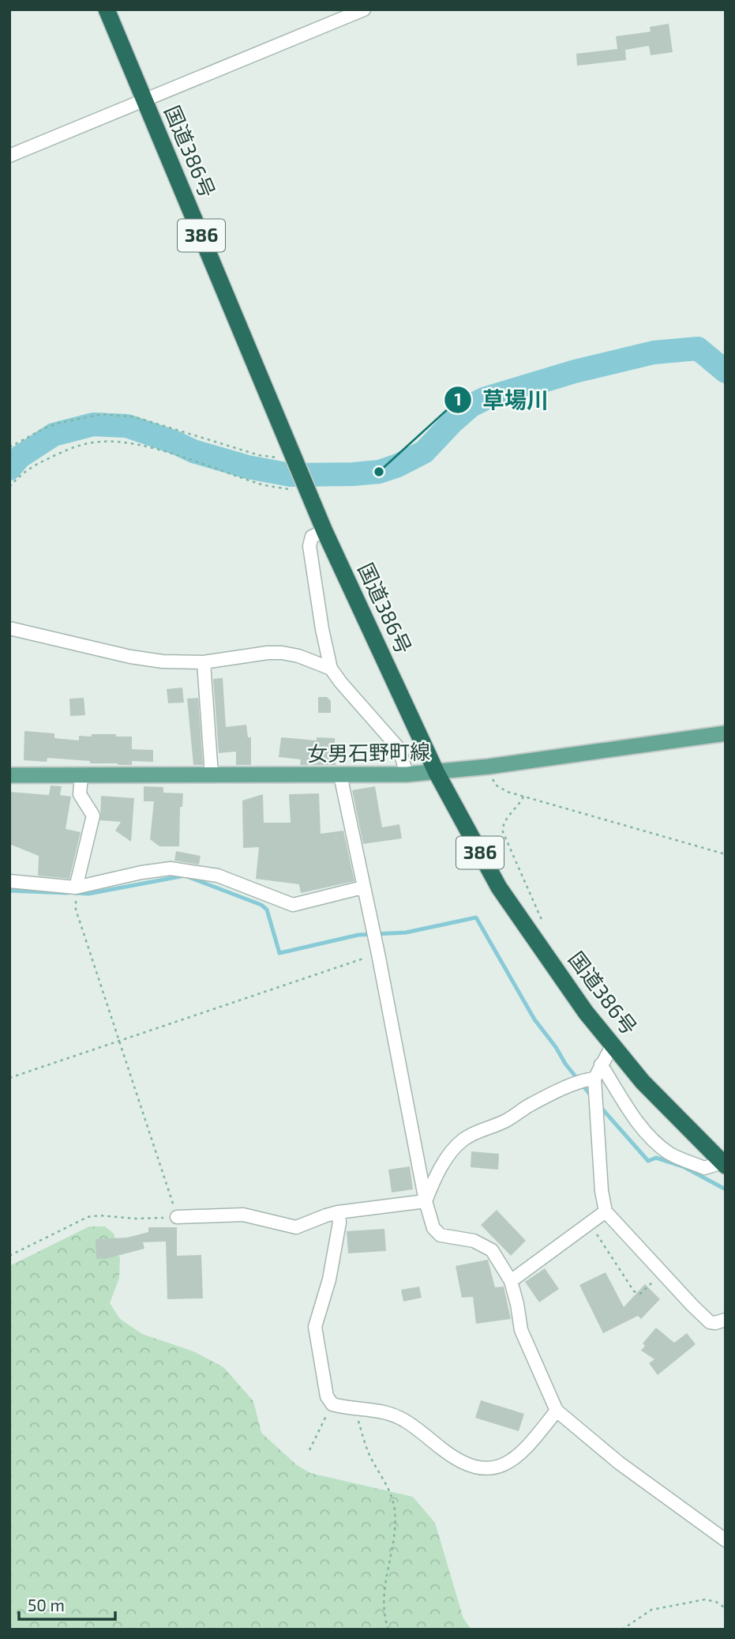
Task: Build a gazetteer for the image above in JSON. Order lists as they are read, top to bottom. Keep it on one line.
{"streets":{"highway":["国道386号","386"],"main road":["女男石野町線"]},"crossings":[["国道386号","女男石野町線"]],"places":["草場川"],"scale_bar":"50 m"}
